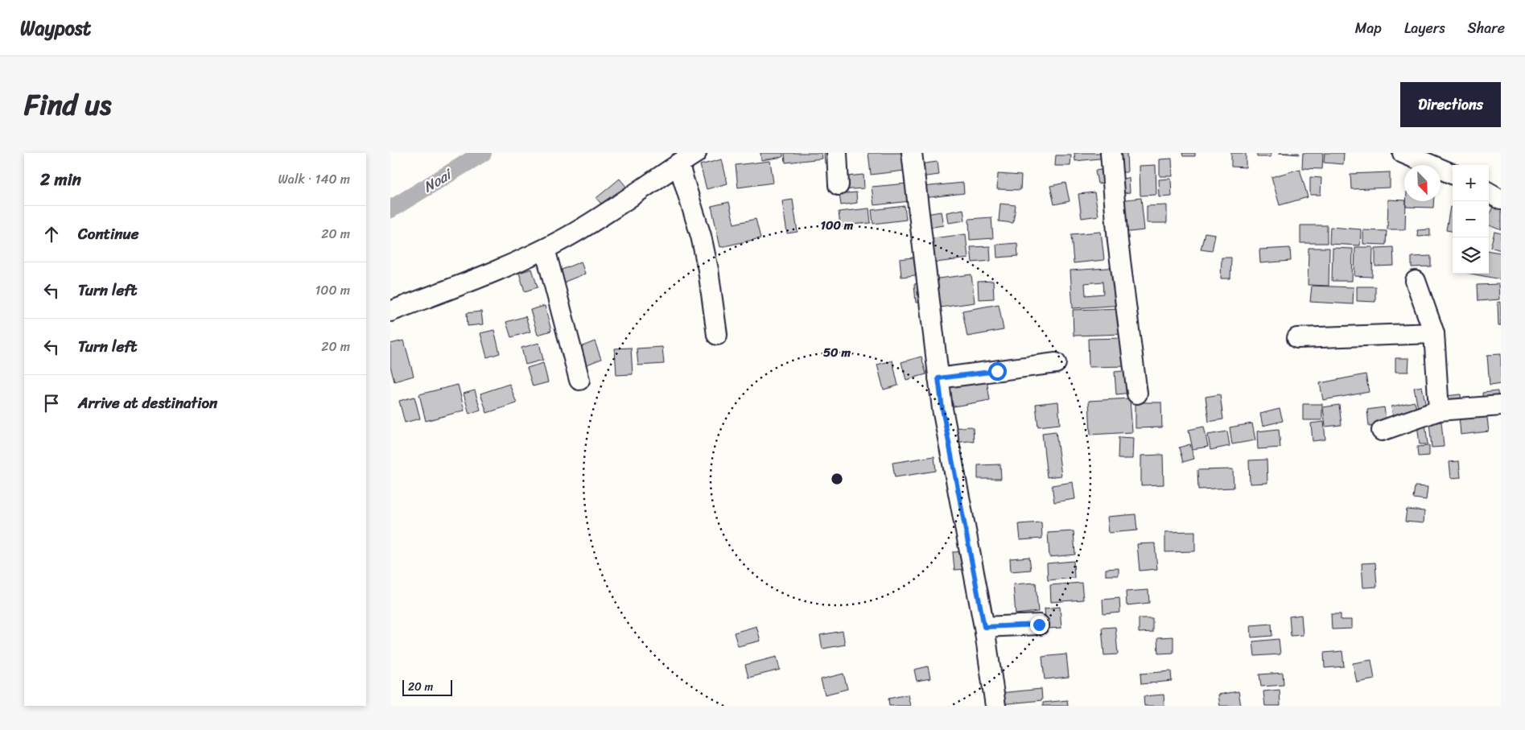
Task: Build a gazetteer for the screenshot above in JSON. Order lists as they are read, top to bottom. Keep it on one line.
{"water":["Noai"],"scale_bar":"20 m","north":"bottom right","page":{"header":"Waypost","nav":["Map","Layers","Share"],"title":"Find us","buttons":"Directions","heading":["2 min","Walk · 140 m"],"map_buttons":["+","−"],"list":[["Continue","20 m"],["Turn left","100 m"],["Turn left","20 m"],"Arrive at destination"],"scale":"20 m"},"rings":["100 m","50 m"]}
